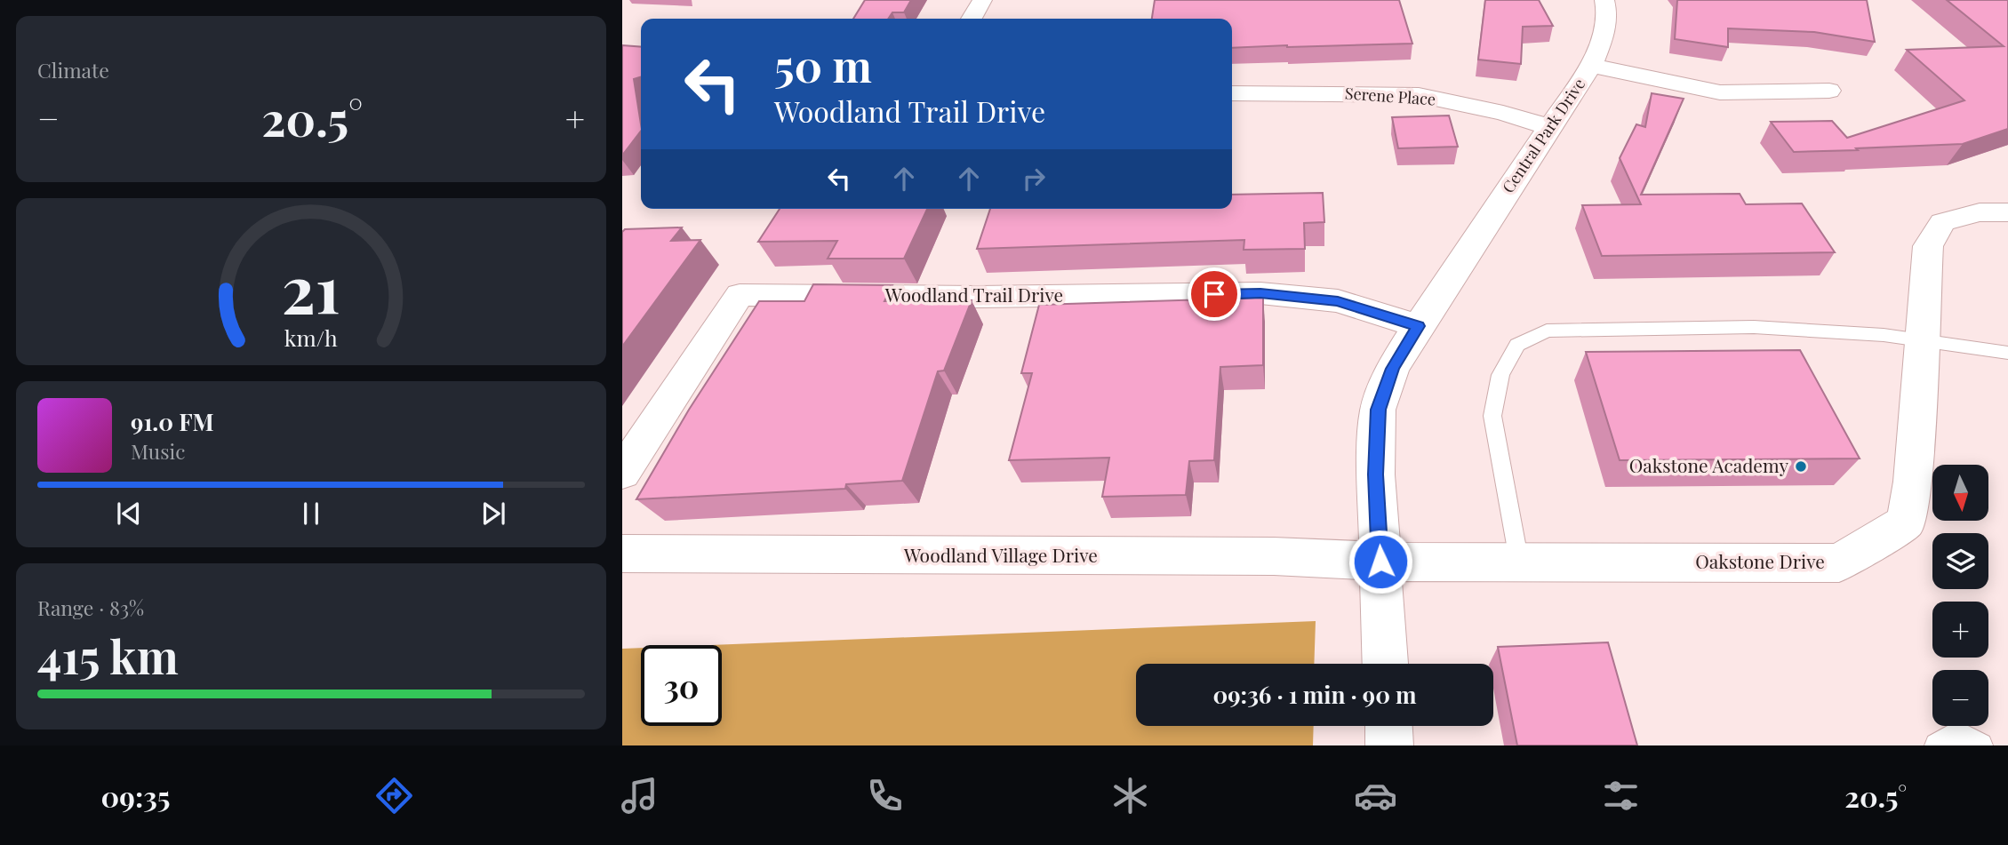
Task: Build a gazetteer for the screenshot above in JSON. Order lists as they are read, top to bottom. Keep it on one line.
{"streets":{"street":["Serene Place","Central Park Drive","Woodland Trail Drive","Woodland Village Drive","Oakstone Drive"]},"crossings":[["Serene Place","Central Park Drive"],["Central Park Drive","Woodland Trail Drive"],["Central Park Drive","Woodland Village Drive"],["Central Park Drive","Oakstone Drive"],["Woodland Village Drive","Oakstone Drive"]],"places":["Oakstone Academy"],"north":"bottom","page":{"tile":["Climate",["Range · 83%","415 km"]],"turn":["50 m","Woodland Trail Drive"],"heat":["−","20.5°","+"],"song":["91.0 FM","Music"],"map_buttons":["+","−"],"limit":"30","trip":"09:36 · 1 min · 90 m","tabs":["09:35","20.5°"],"gauge":["21","km/h"]}}
